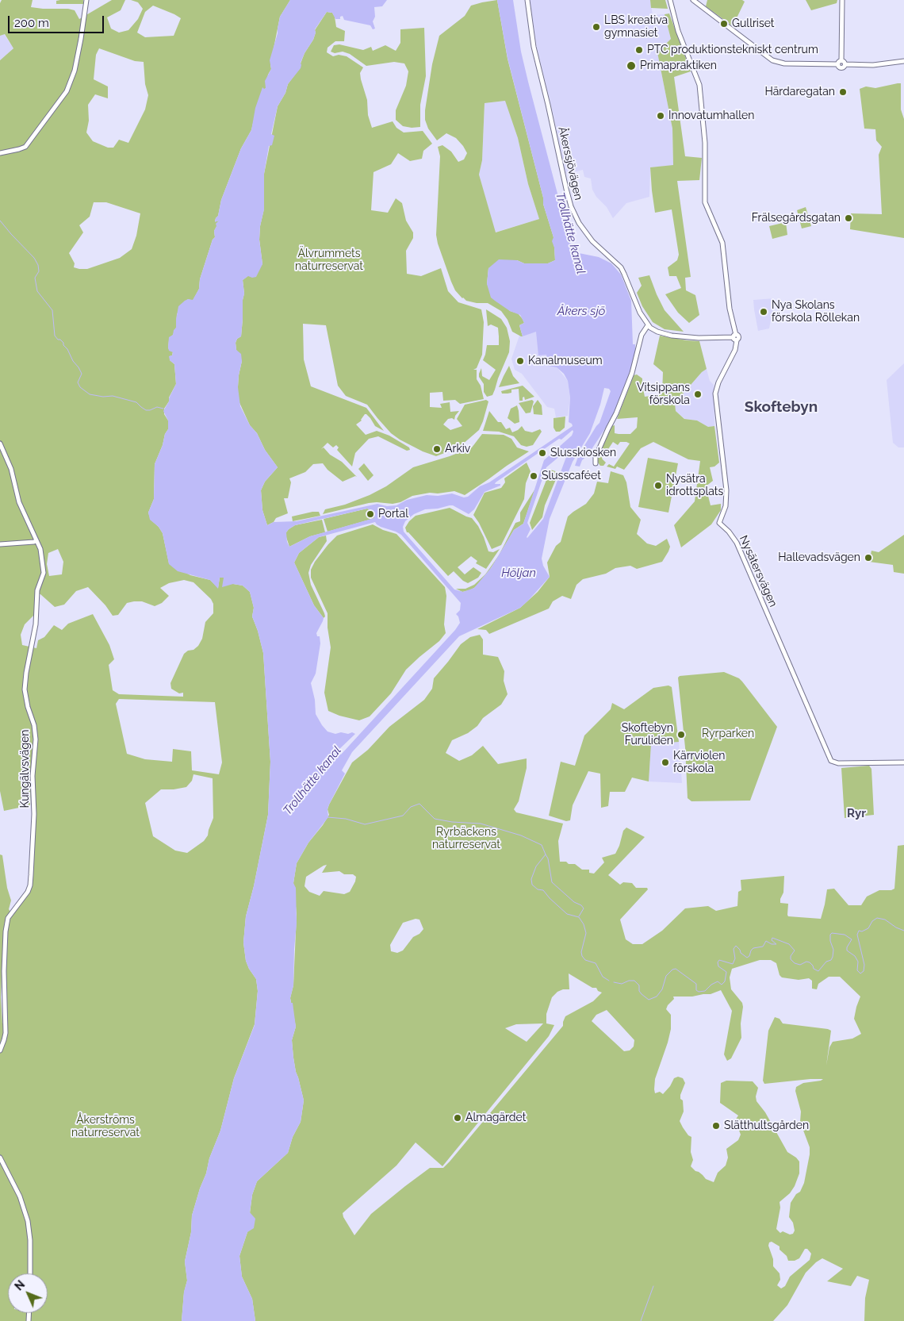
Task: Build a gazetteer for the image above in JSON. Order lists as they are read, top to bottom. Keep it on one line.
{"streets":{"street":["Åkerssjövägen","Nysätersvägen","Kungälvsvägen"]},"districts":["Skoftebyn","Ryr"],"water":["Trollhätte kanal","Åkers sjö","Höljan"],"parks":["Älvrummets naturreservat","Ryrparken","Ryrbäckens naturreservat","Åkerströms naturreservat"],"places":["Gullriset","LBS kreativa gymnasiet","PTC produktionstekniskt centrum","Primapraktiken","Härdaregatan","Innovatumhallen","Frälsegårdsgatan","Nya Skolans förskola Röllekan","Kanalmuseum","Vitsippans förskola","Arkiv","Slusskiosken","Slusscaféet","Nysätra idrottsplats","Portal","Hallevadsvägen","Skoftebyn Furuliden","Kärrviolen förskola","Almagärdet","Slätthultsgården"],"scale_bar":"200 m","north":"top left"}
